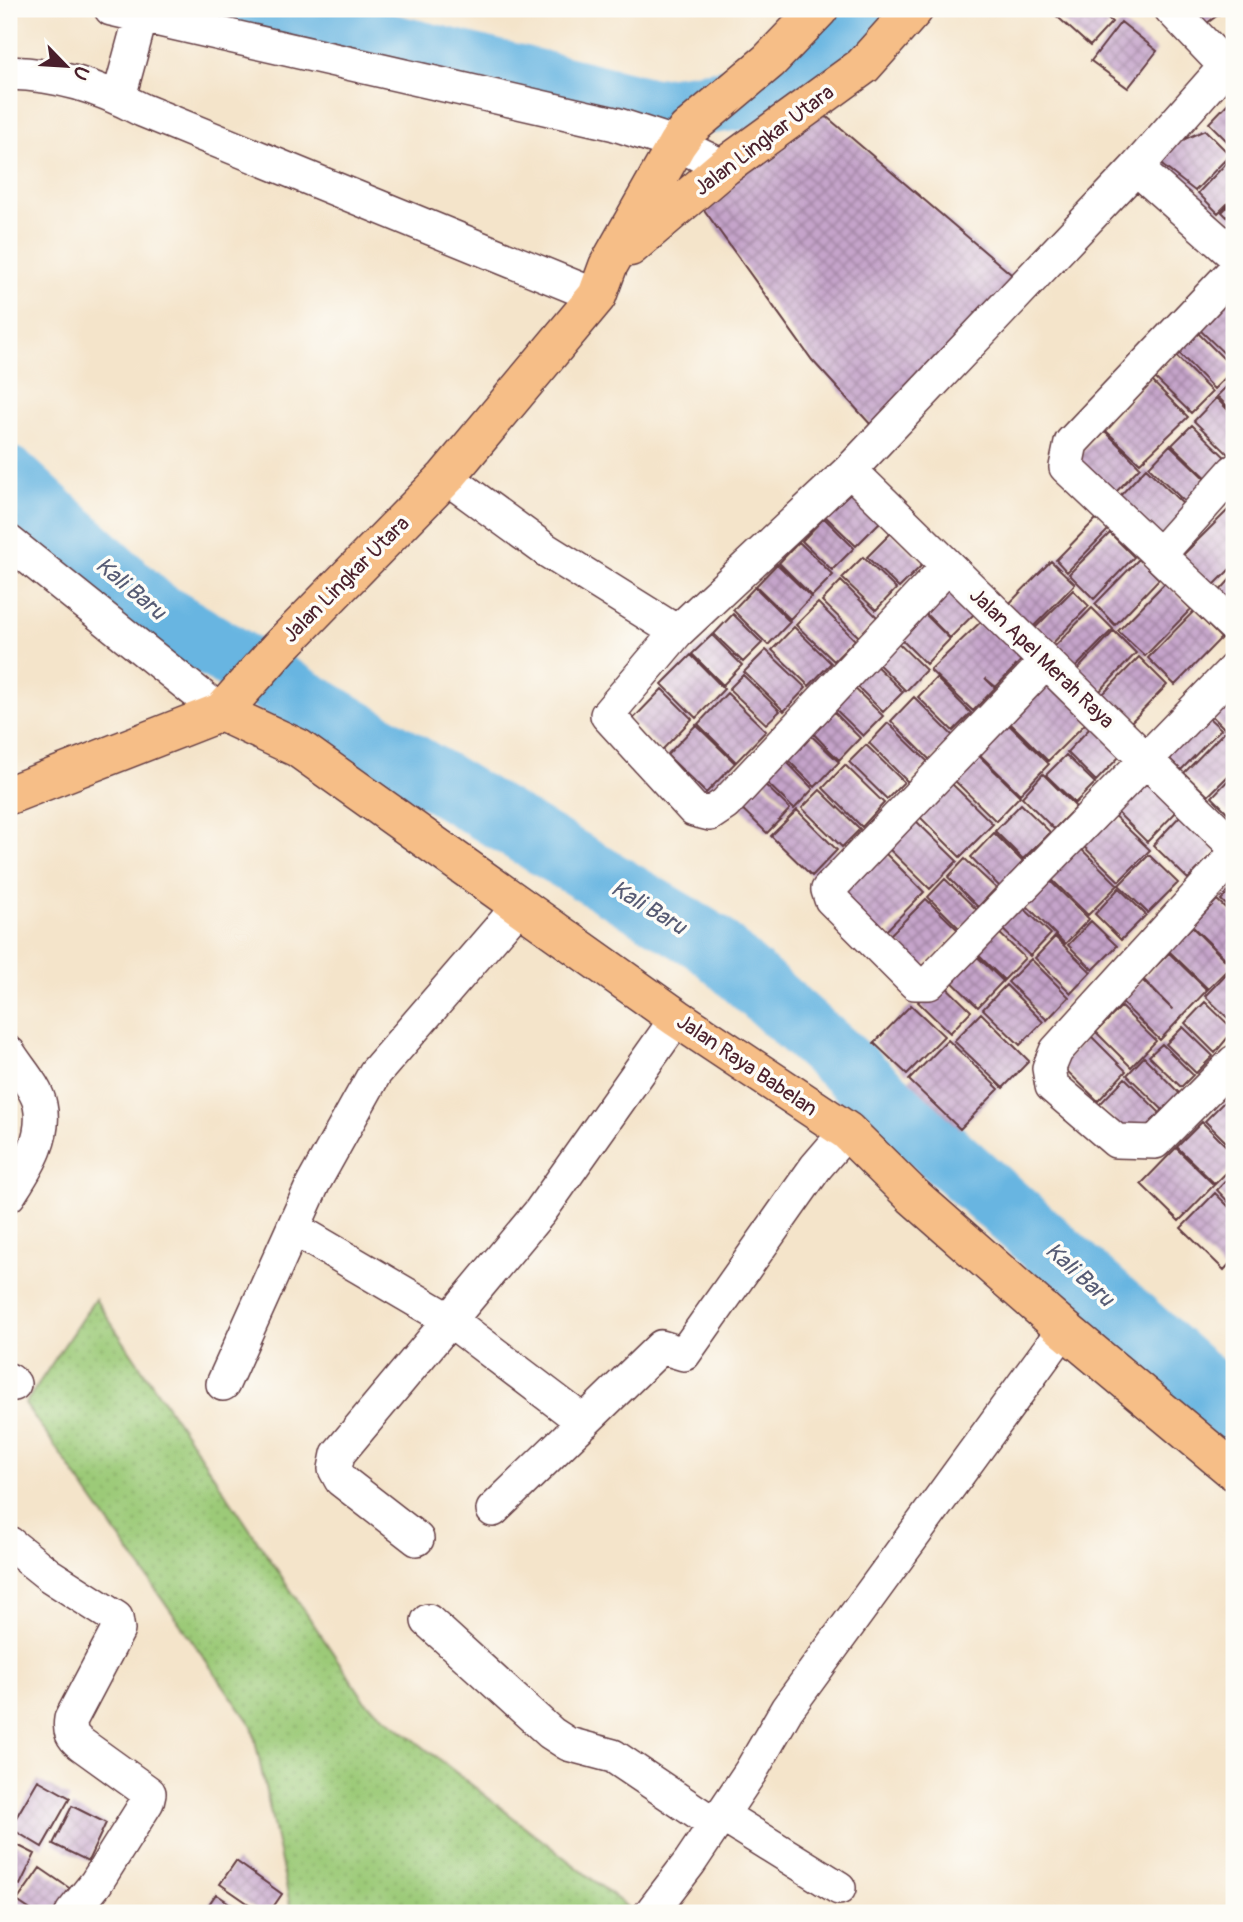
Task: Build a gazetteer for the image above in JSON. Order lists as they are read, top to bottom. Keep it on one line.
{"streets":{"main road":["Jalan Lingkar Utara","Jalan Raya Babelan"],"street":["Jalan Apel Merah Raya"]},"crossings":[["Jalan Lingkar Utara","Jalan Raya Babelan"]],"water":["Kali Baru"],"north":"bottom right"}
